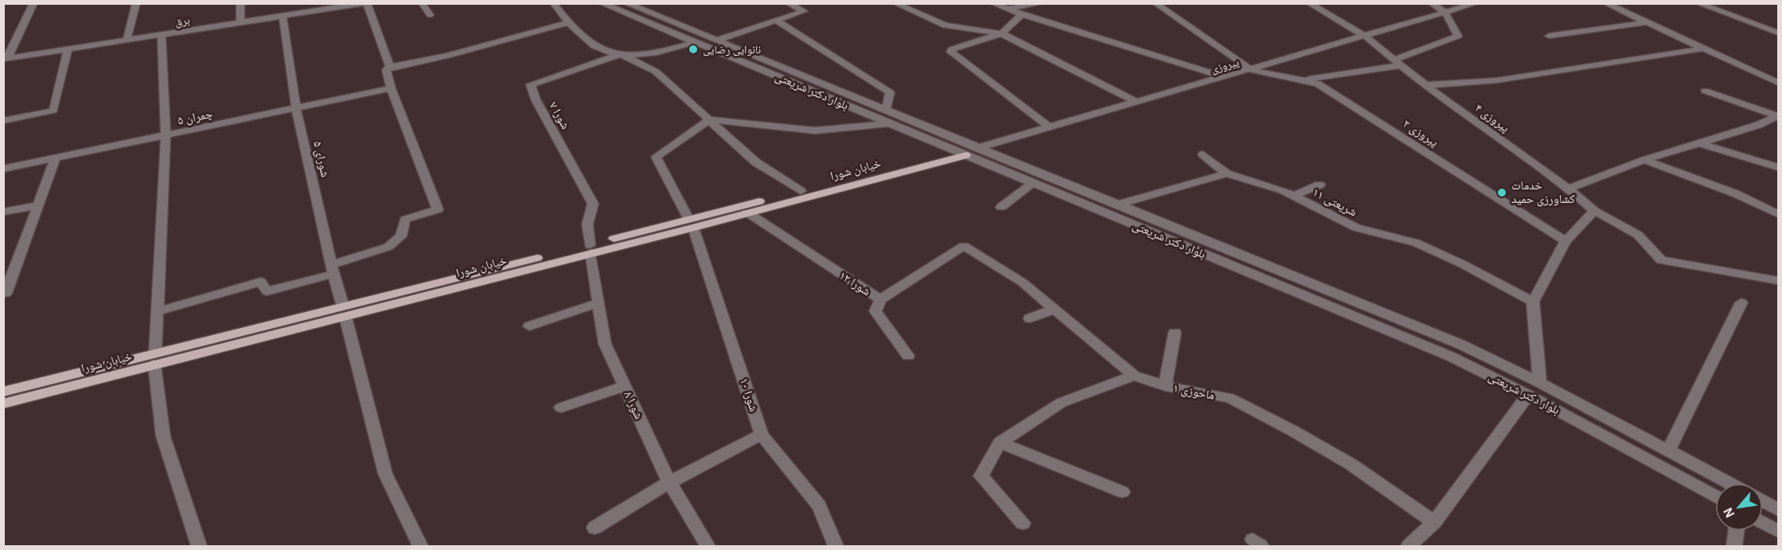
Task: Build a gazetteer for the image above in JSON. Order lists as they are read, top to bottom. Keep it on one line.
{"streets":{"main road":["خیابان شورا"],"street":["برق","پیروزی","بلوار دکتر شریعتی","شورا ۷","چمران ۵","پیروزی ۴","پیروزی ۲","شورای ۵","شریعتی ۱۱","شورا ۱۲","ماحوزی ۱","شورا ۱۰","شورا ۸"]},"crossings":[["برق","شورای ۵"],["پیروزی","بلوار دکتر شریعتی"],["پیروزی","پیروزی ۴"],["پیروزی","پیروزی ۲"],["بلوار دکتر شریعتی","خیابان شورا"],["شورا ۷","خیابان شورا"],["شورا ۷","شورا ۸"],["چمران ۵","شورای ۵"],["شورای ۵","خیابان شورا"],["خیابان شورا","شورا ۱۲"],["خیابان شورا","شورا ۱۰"],["خیابان شورا","شورا ۸"],["شورا ۱۲","ماحوزی ۱"]],"places":["نانوایی رضایی","خدمات کشاورزی حمید"],"north":"bottom left"}
